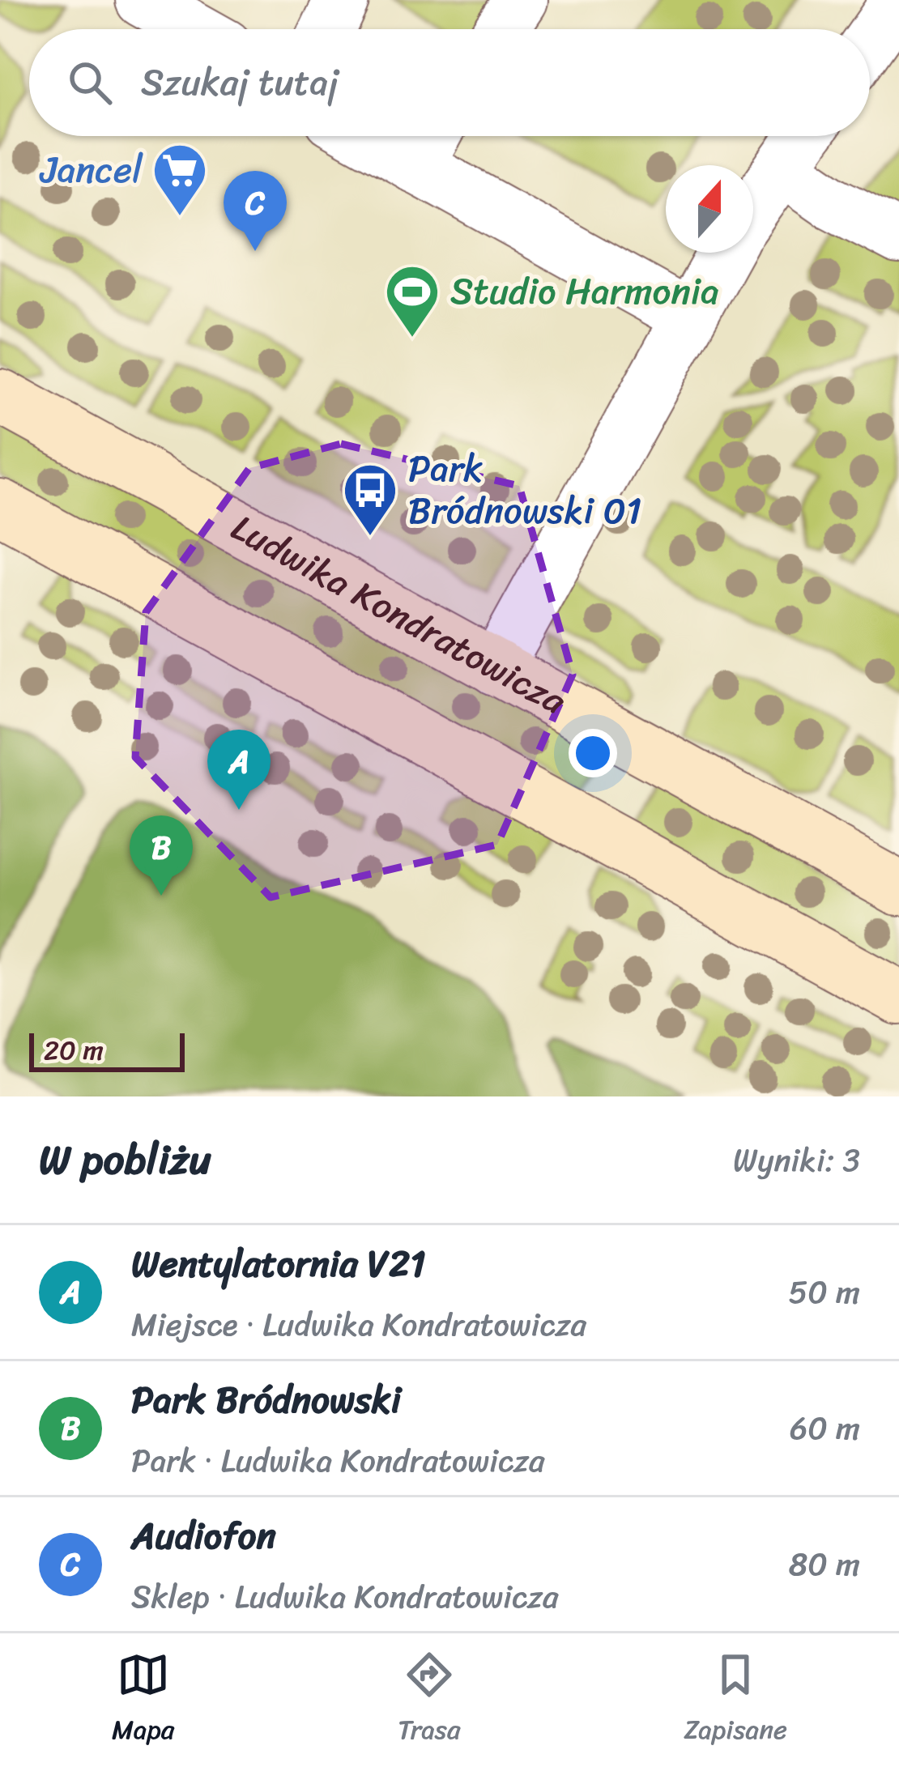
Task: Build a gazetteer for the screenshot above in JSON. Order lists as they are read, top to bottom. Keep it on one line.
{"streets":{"main road":["Ludwika Kondratowicza"]},"places":{"supermarket":["Jancel"],"sports":["Studio Harmonia"],"bus stop":["Park Bródnowski 01"]},"scale_bar":"20 m","north":"top","page":{"search":"Szukaj tutaj","pins":["C","A","B"],"scale":"20 m","heading":["W pobliżu","Wyniki: 3"],"list":[{"mark":"A","name":"Wentylatornia V21","note":"Miejsce · Ludwika Kondratowicza","value":"50 m"},{"mark":"B","name":"Park Bródnowski","note":"Park · Ludwika Kondratowicza","value":"60 m"},{"mark":"C","name":"Audiofon","note":"Sklep · Ludwika Kondratowicza","value":"80 m"}],"nav":["Mapa","Trasa","Zapisane"]}}
